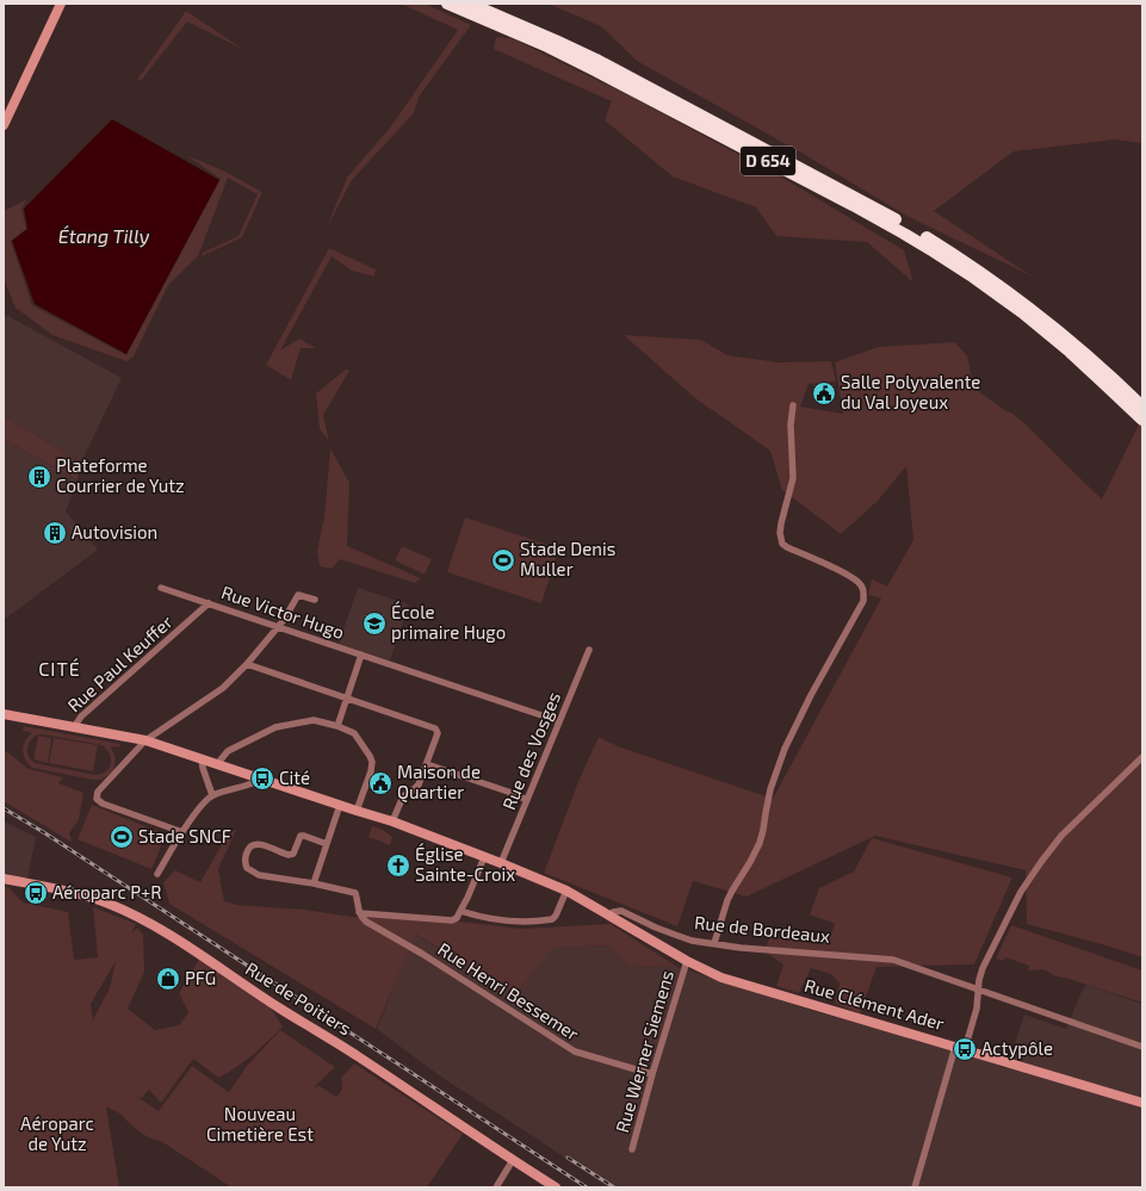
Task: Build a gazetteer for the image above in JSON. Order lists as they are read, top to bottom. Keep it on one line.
{"streets":{"highway":["D 654"],"street":["Rue Victor Hugo","Rue Paul Keuffer","Rue des Vosges","Rue de Bordeaux","Rue Henri Bessemer","Rue de Poitiers","Rue Clément Ader","Rue Werner Siemens"]},"crossings":[["Rue Victor Hugo","Rue Paul Keuffer"],["Rue Victor Hugo","Rue des Vosges"],["Rue de Bordeaux","Rue Clément Ader"],["Rue Henri Bessemer","Rue Werner Siemens"],["Rue Clément Ader","Rue Werner Siemens"]],"districts":["CITÉ"],"water":["Étang Tilly"],"parks":["Nouveau Cimetière Est","Aéroparc de Yutz"],"places":{"public building":["Salle Polyvalente du Val Joyeux","Maison de Quartier"],"building":["Plateforme Courrier de Yutz","Autovision"],"sports":["Stade Denis Muller","Stade SNCF"],"school or university":["École primaire Hugo"],"bus stop":["Cité","Aéroparc P+R","Actypôle"],"church":["Église Sainte-Croix"],"shop":["PFG"]}}
